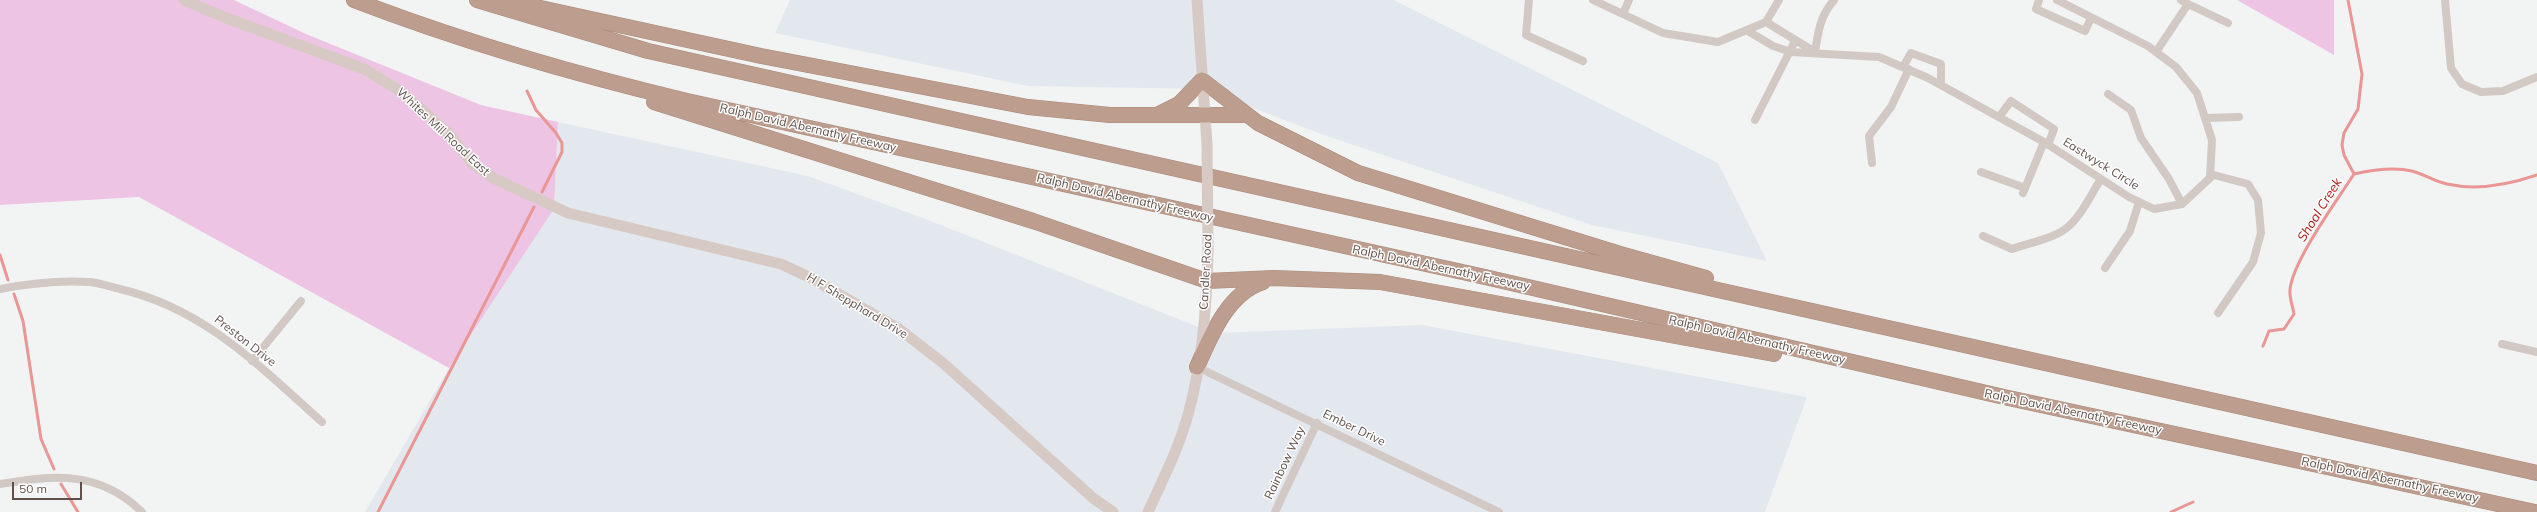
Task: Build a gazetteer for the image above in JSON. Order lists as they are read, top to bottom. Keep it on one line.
{"streets":{"highway":["Ralph David Abernathy Freeway"],"street":["Whites Mill Road East","Eastwyck Circle","Candler Road","H F Shepphard Drive","Preston Drive","Ember Drive","Rainbow Way"]},"crossings":[["Whites Mill Road East","H F Shepphard Drive"],["Candler Road","Ember Drive"],["Ember Drive","Rainbow Way"]],"water":["Shoal Creek"],"scale_bar":"50 m"}
